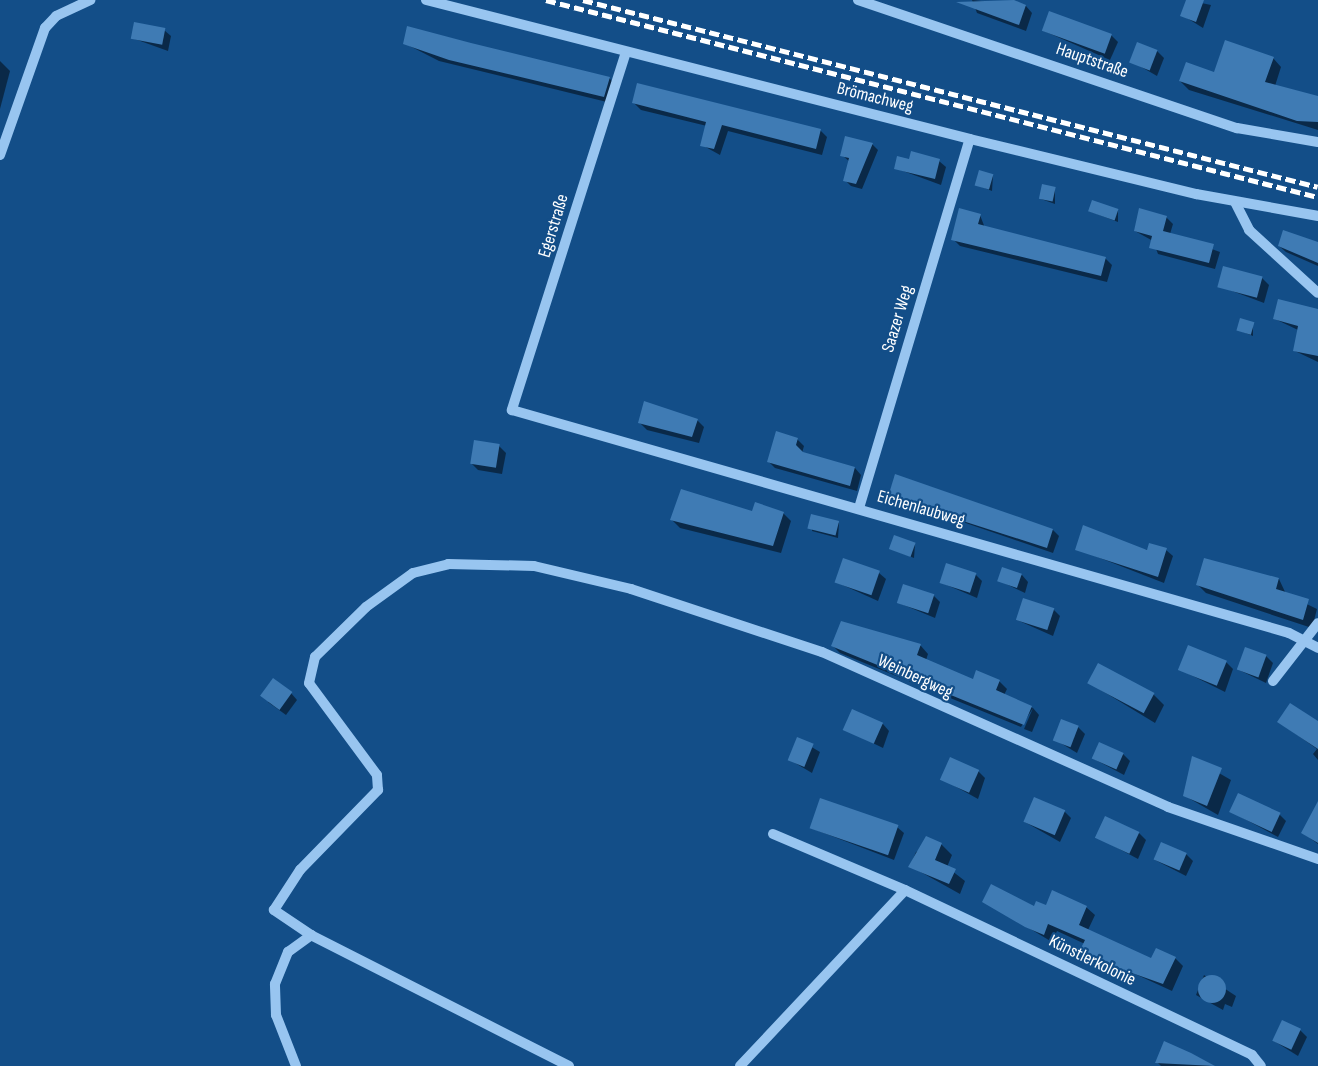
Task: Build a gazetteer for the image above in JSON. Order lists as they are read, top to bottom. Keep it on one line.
{"streets":{"street":["Hauptstraße","Brömachweg","Egerstraße","Saazer Weg","Eichenlaubweg","Weinbergweg","Künstlerkolonie"]},"crossings":[["Brömachweg","Egerstraße"],["Brömachweg","Saazer Weg"],["Egerstraße","Eichenlaubweg"],["Saazer Weg","Eichenlaubweg"]]}
